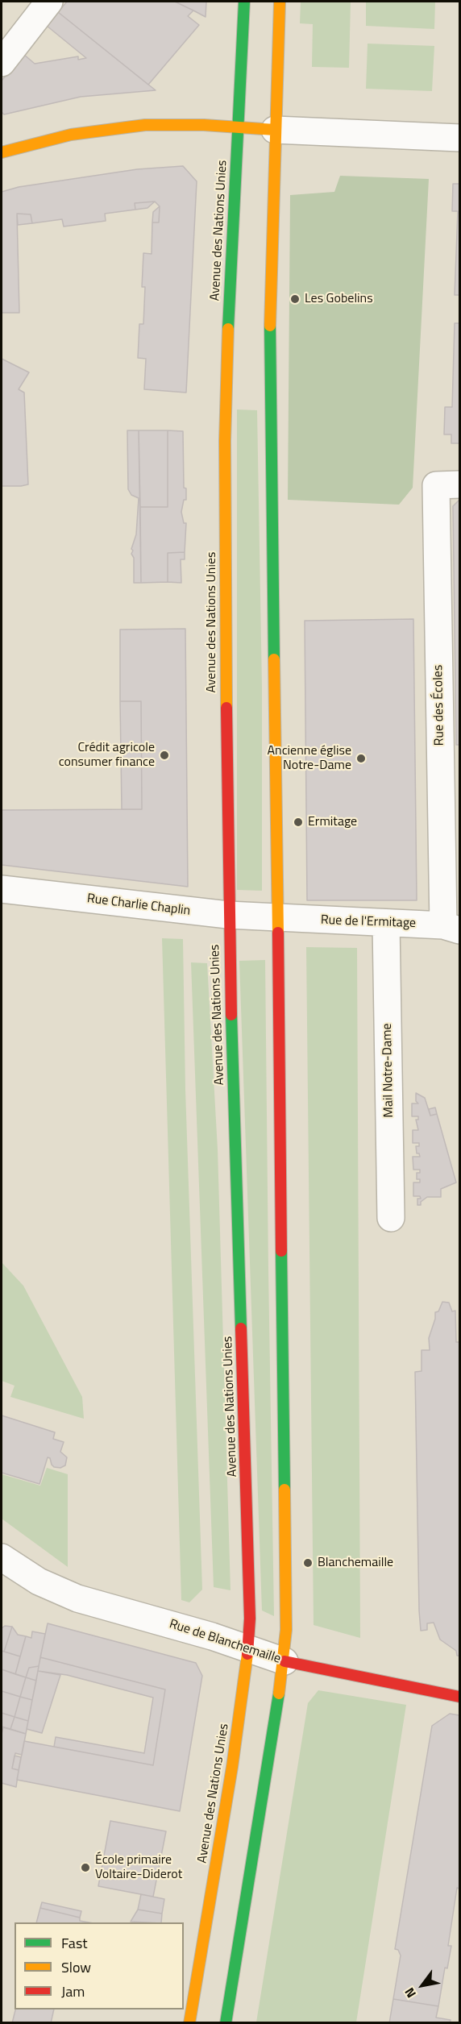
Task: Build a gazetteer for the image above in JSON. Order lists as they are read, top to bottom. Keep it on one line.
{"streets":{"main road":["Avenue des Nations Unies","Rue de Blanchemaille"],"street":["Rue des Écoles","Rue Charlie Chaplin","Rue de l'Ermitage","Mail Notre-Dame"]},"crossings":[["Avenue des Nations Unies","Rue Charlie Chaplin"],["Avenue des Nations Unies","Rue de Blanchemaille"],["Rue des Écoles","Rue de l'Ermitage"],["Rue Charlie Chaplin","Rue de l'Ermitage"],["Rue de l'Ermitage","Mail Notre-Dame"]],"places":["Les Gobelins","Crédit agricole consumer finance","Ancienne église Notre-Dame","Ermitage","Blanchemaille","École primaire Voltaire-Diderot"],"legend":["Fast","Slow","Jam"],"north":"bottom left"}
